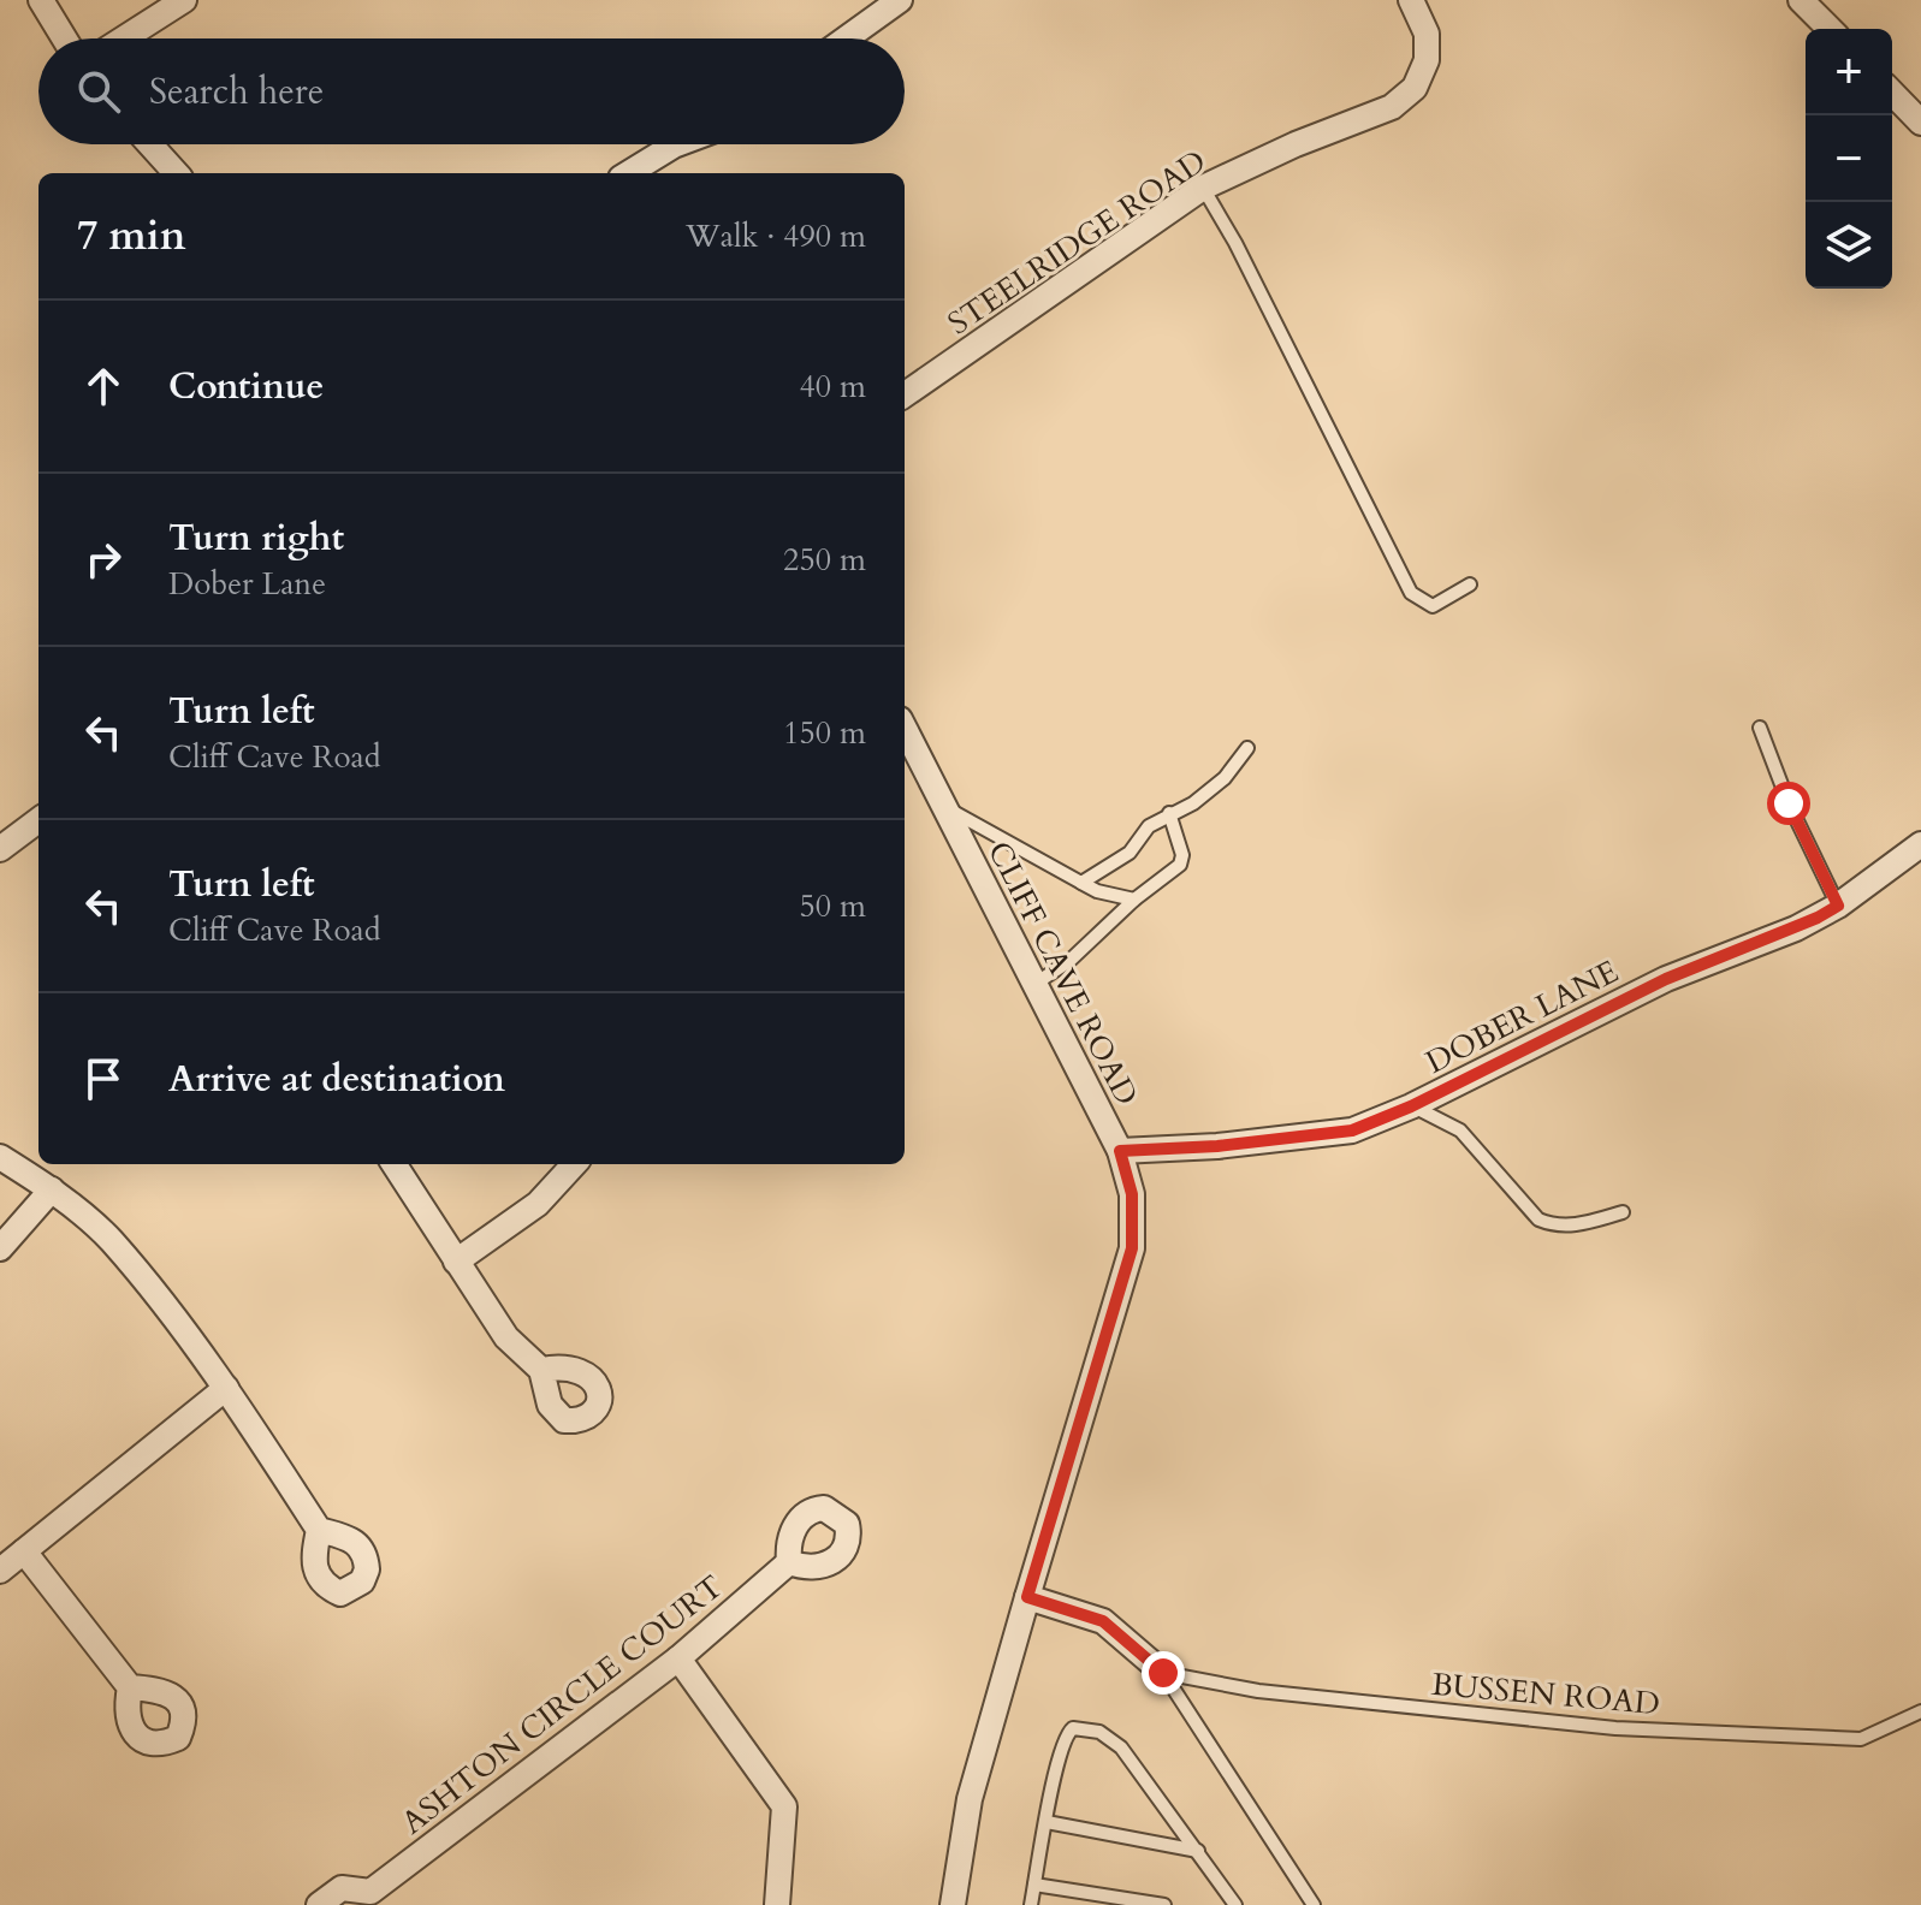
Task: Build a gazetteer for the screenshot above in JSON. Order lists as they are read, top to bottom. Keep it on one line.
{"streets":{"street":["STEELRIDGE ROAD","CLIFF CAVE ROAD","DOBER LANE","ASHTON CIRCLE COURT"],"lane":["BUSSEN ROAD"]},"crossings":[["CLIFF CAVE ROAD","DOBER LANE"]],"page":{"map_buttons":["+","−"],"search":"Search here","heading":["7 min","Walk · 490 m"],"list":[["Continue","40 m"],["Turn right","Dober Lane","250 m"],["Turn left","Cliff Cave Road","150 m"],["Turn left","Cliff Cave Road","50 m"],"Arrive at destination"]}}
